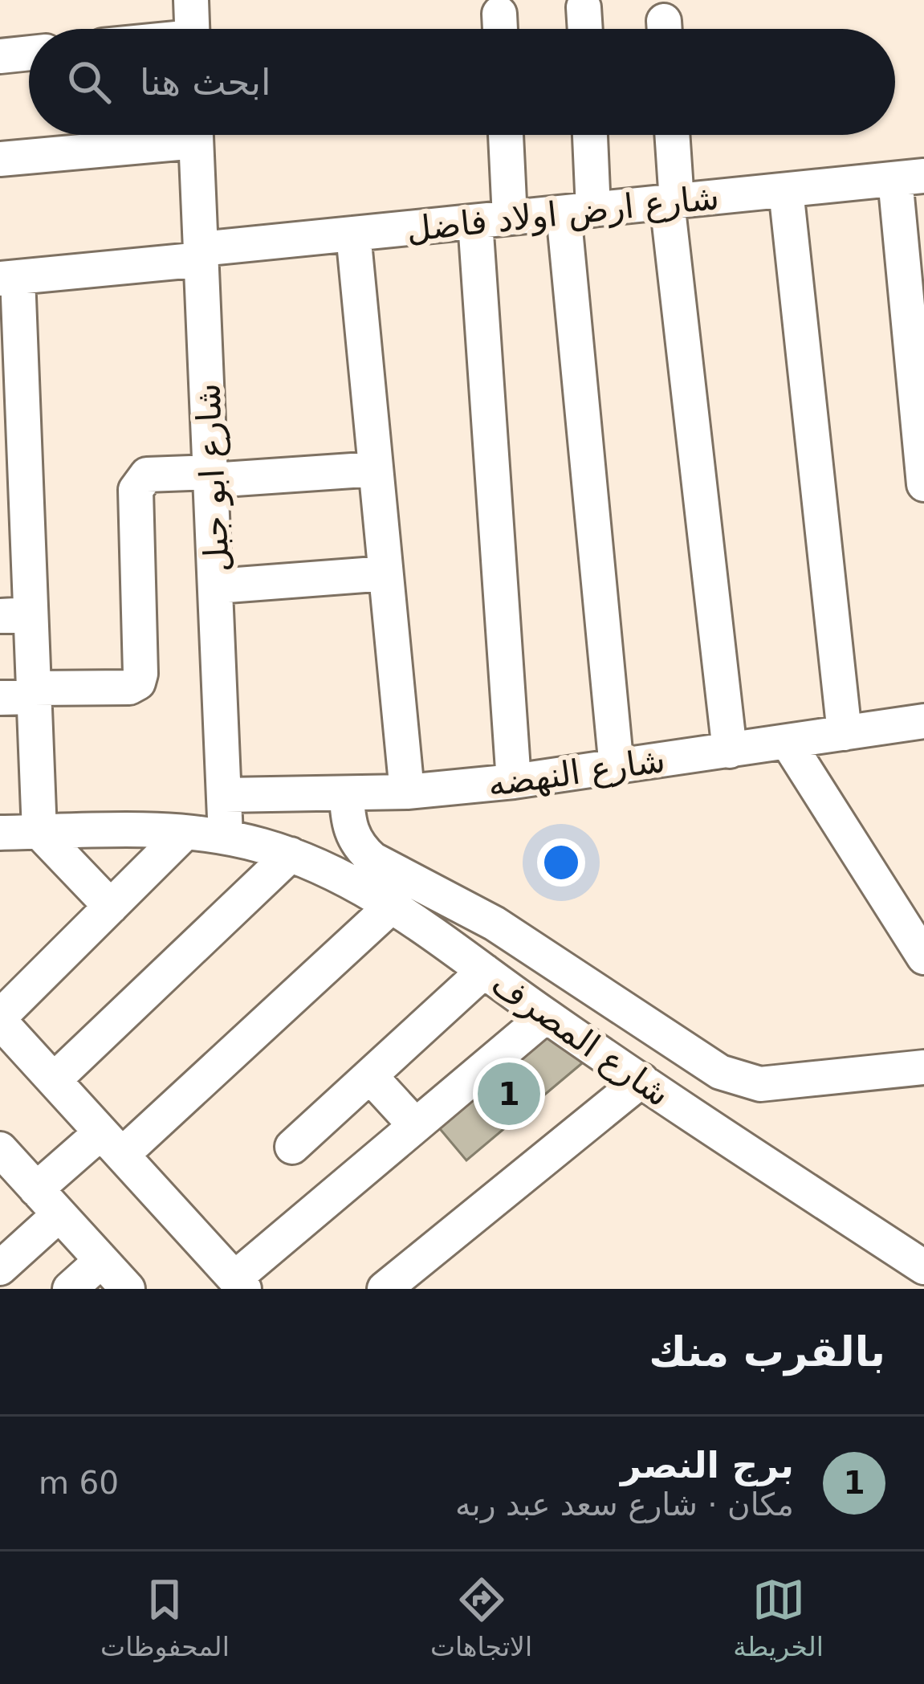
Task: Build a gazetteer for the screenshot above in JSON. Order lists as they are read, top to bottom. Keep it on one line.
{"streets":{"street":["شارع ارض اولاد فاضل","شارع ابو جبل","شارع النهضه","شارع المصرف"]},"crossings":[["شارع ارض اولاد فاضل","شارع ابو جبل"],["شارع ابو جبل","شارع النهضه"],["شارع ابو جبل","شارع المصرف"]],"page":{"search":"ابحث هنا","pins":"1","heading":"بالقرب منك","list":[{"mark":"1","name":"برج النصر","note":"مكان · شارع سعد عبد ربه","value":"60 m"}],"nav":["الخريطة","الاتجاهات","المحفوظات"]}}
